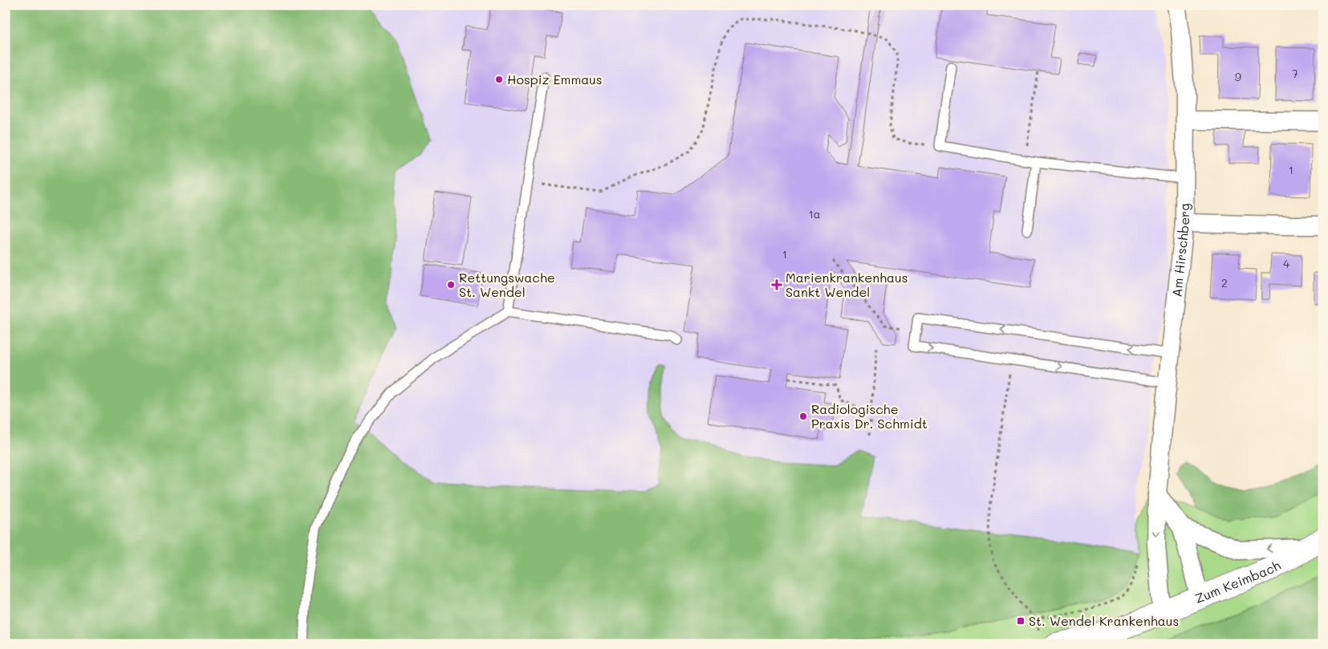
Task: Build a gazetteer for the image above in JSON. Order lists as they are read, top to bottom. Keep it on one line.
{"streets":{"street":["Am Hirschberg","Zum Keimbach"]},"crossings":[["Am Hirschberg","Zum Keimbach"]],"places":{"other":["Hospiz Emmaus","Rettungswache St. Wendel","Radiologische Praxis Dr. Schmidt"],"health":["Marienkrankenhaus Sankt Wendel"],"transit":["St. Wendel Krankenhaus"]},"house_numbers":["7","9","1","1a","1","4","2"]}
